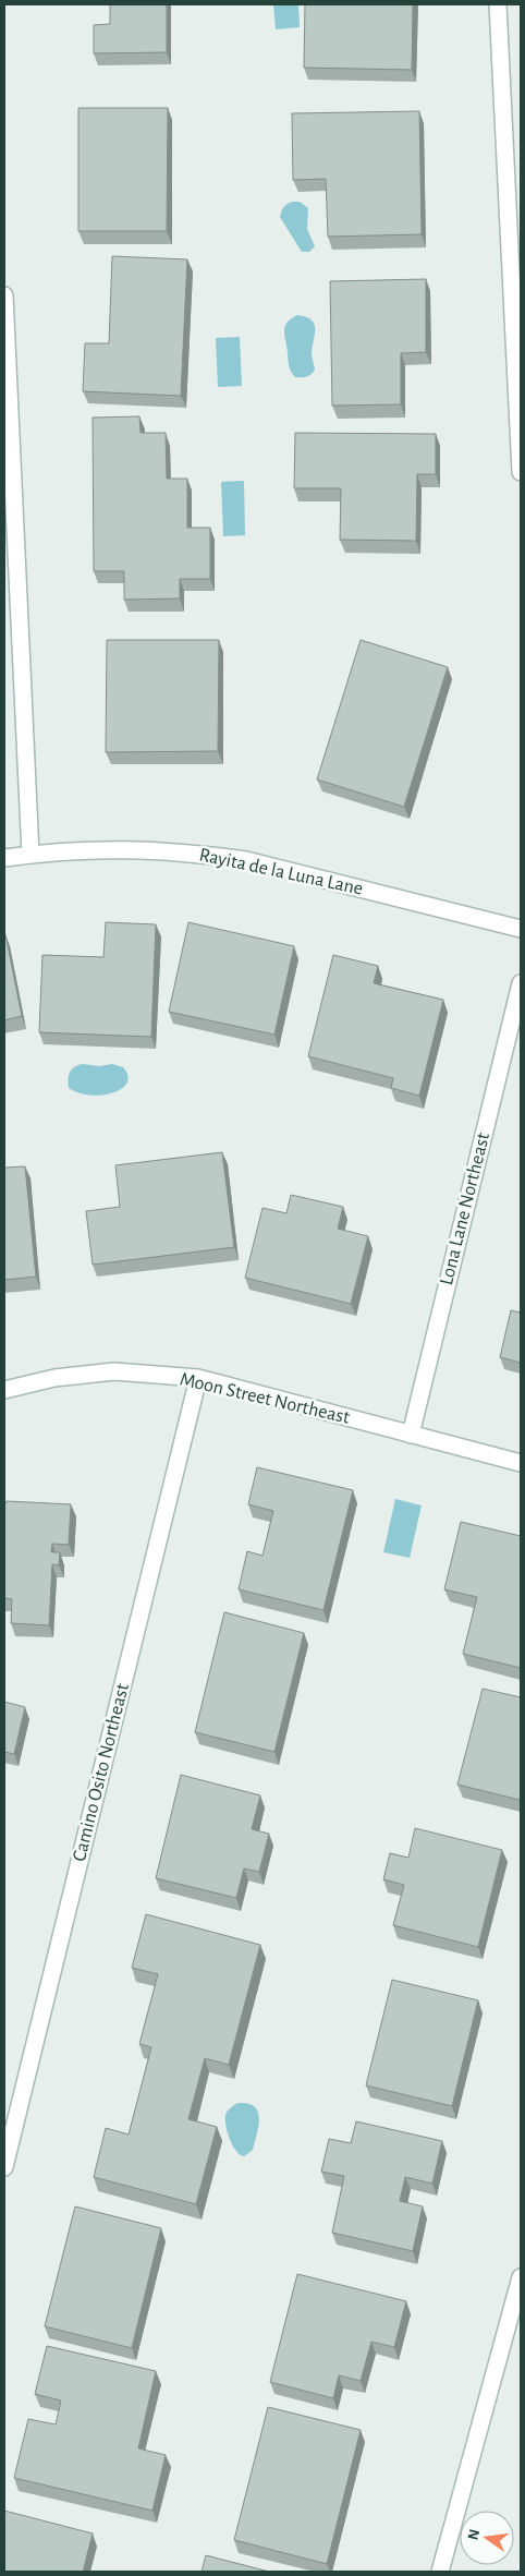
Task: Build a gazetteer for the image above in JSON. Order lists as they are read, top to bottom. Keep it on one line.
{"streets":{"street":["Rayita de la Luna Lane","Lona Lane Northeast","Moon Street Northeast","Camino Osito Northeast"]},"crossings":[["Lona Lane Northeast","Moon Street Northeast"],["Moon Street Northeast","Camino Osito Northeast"]],"north":"left"}
